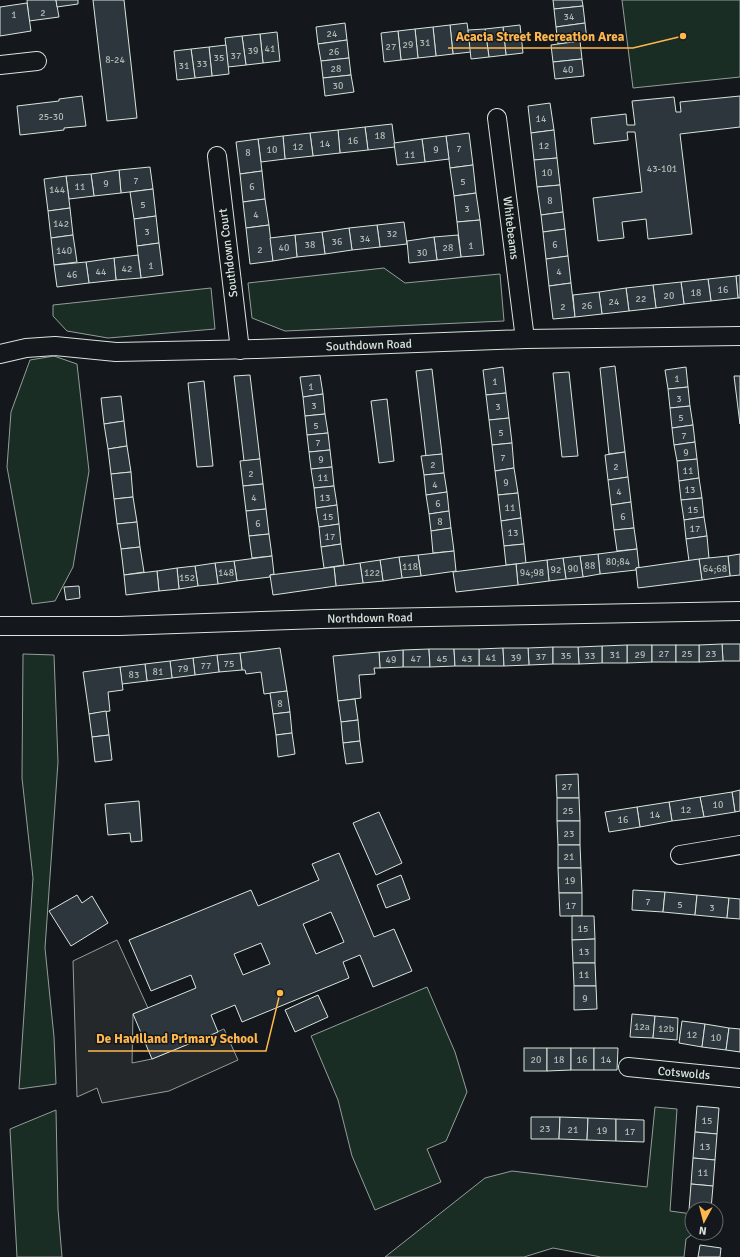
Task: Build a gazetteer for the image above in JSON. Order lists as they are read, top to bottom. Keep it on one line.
{"streets":{"street":["Whitebeams","Southdown Court","Southdown Road","Northdown Road","Cotswolds"]},"crossings":[["Whitebeams","Southdown Road"],["Southdown Court","Southdown Road"]],"places":["Acacia Street Recreation Area","De Havilland Primary School"],"house_numbers":["2","1","34","24","31","29","27","41","39","26","37","35","8-24","33","31","28","40","30","25-30","14","18","16","14","12","12","7","10","9","8","11","43-101","10","7","5","9","11","6","144","8","5","3","4","142","3","32","34","36","38","6","1","40","28","2","140","30","1","42","44","4","46","16","18","20","22","24","26","2","1","1","1","3","3","3","5","5","5","7","7","9","7","9","2","2","11","2","11","9","4","13","4","4","13","6","11","15","15","6","8","6","17","13","17","80;84","88","118","90","64;68","92","148","122","94;98","152","27","25","23","31","29","35","33","37","41","39","47","45","43","49","75","77","79","81","83","8","27","10","12","25","14","16","23","21","19","7","5","17","3","15","13","11","9","12a","12b","12","10","20","18","16","14","15","23","21","19","17","13","11"],"north":"bottom"}
